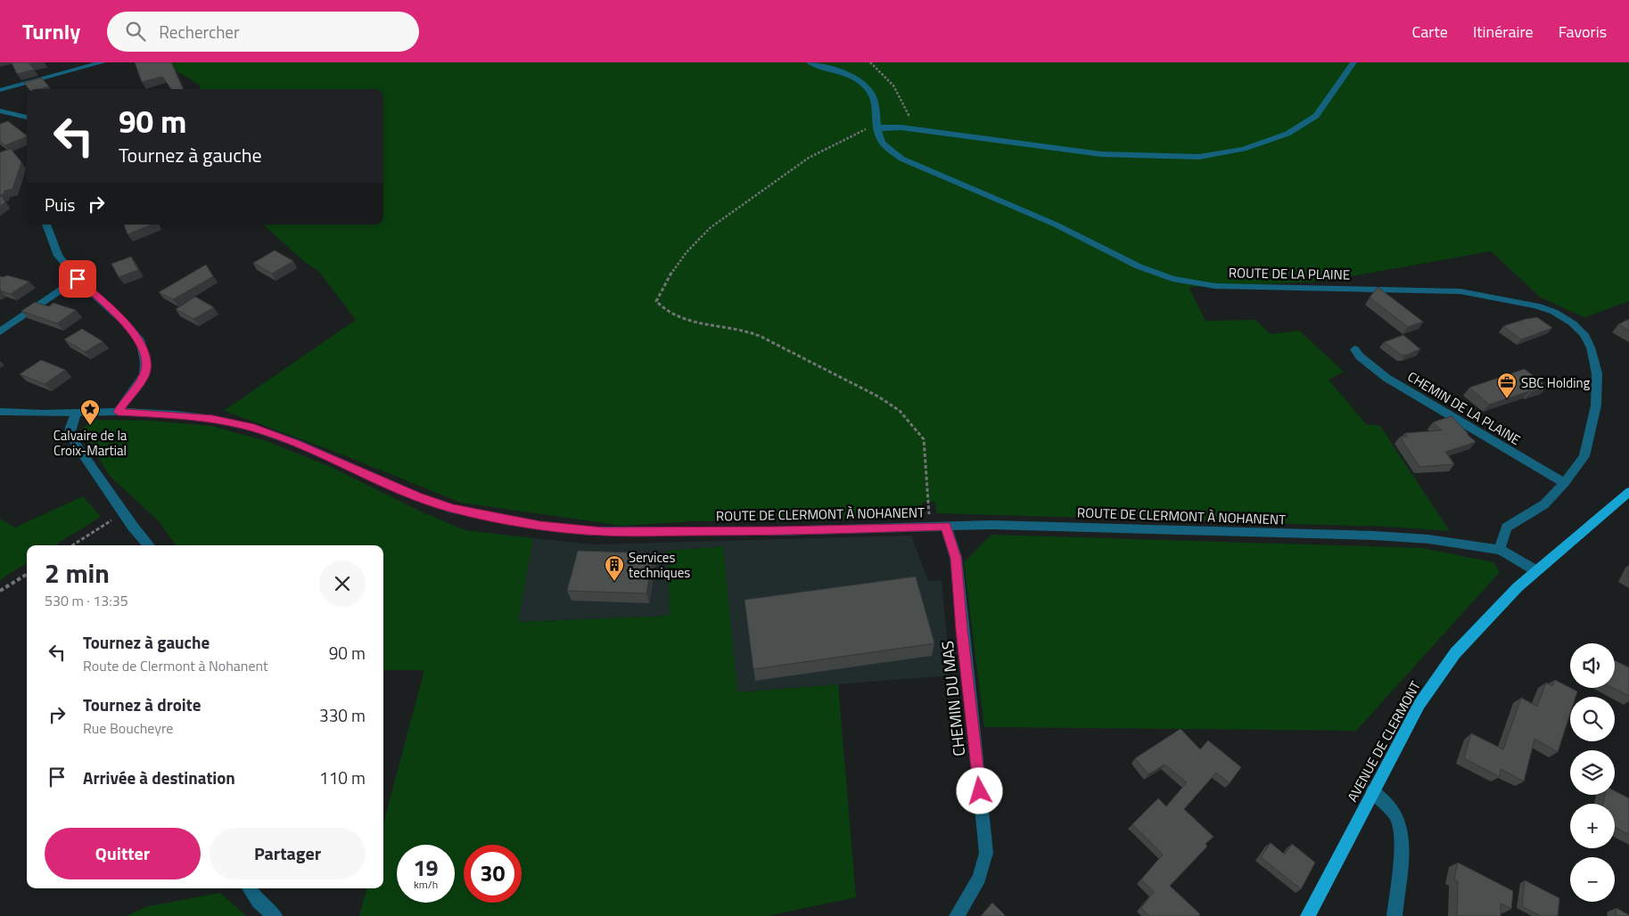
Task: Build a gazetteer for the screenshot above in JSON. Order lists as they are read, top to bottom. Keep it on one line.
{"streets":{"main road":["AVENUE DE CLERMONT"],"street":["ROUTE DE LA PLAINE","CHEMIN DE LA PLAINE","ROUTE DE CLERMONT À NOHANENT","CHEMIN DU MAS"]},"crossings":[["ROUTE DE LA PLAINE","CHEMIN DE LA PLAINE"],["ROUTE DE LA PLAINE","ROUTE DE CLERMONT À NOHANENT"],["ROUTE DE CLERMONT À NOHANENT","CHEMIN DU MAS"],["ROUTE DE CLERMONT À NOHANENT","AVENUE DE CLERMONT"]],"places":{"office":["SBC Holding"],"place":["Calvaire de la Croix-Martial"],"building":["Services techniques"]},"page":{"header":"Turnly","search":"Rechercher","nav":["Carte","Itinéraire","Favoris"],"turn":["90 m","Tournez à gauche"],"then":"Puis","heading":["2 min","530 m · 13:35"],"list":[{"name":"Tournez à gauche","note":"Route de Clermont à Nohanent","value":"90 m"},{"name":"Tournez à droite","note":"Rue Boucheyre","value":"330 m"},{"name":"Arrivée à destination","value":"110 m"}],"map_buttons":["+","−"],"buttons":["Quitter","Partager"],"speed":"19 km/h","limit":"30"}}
